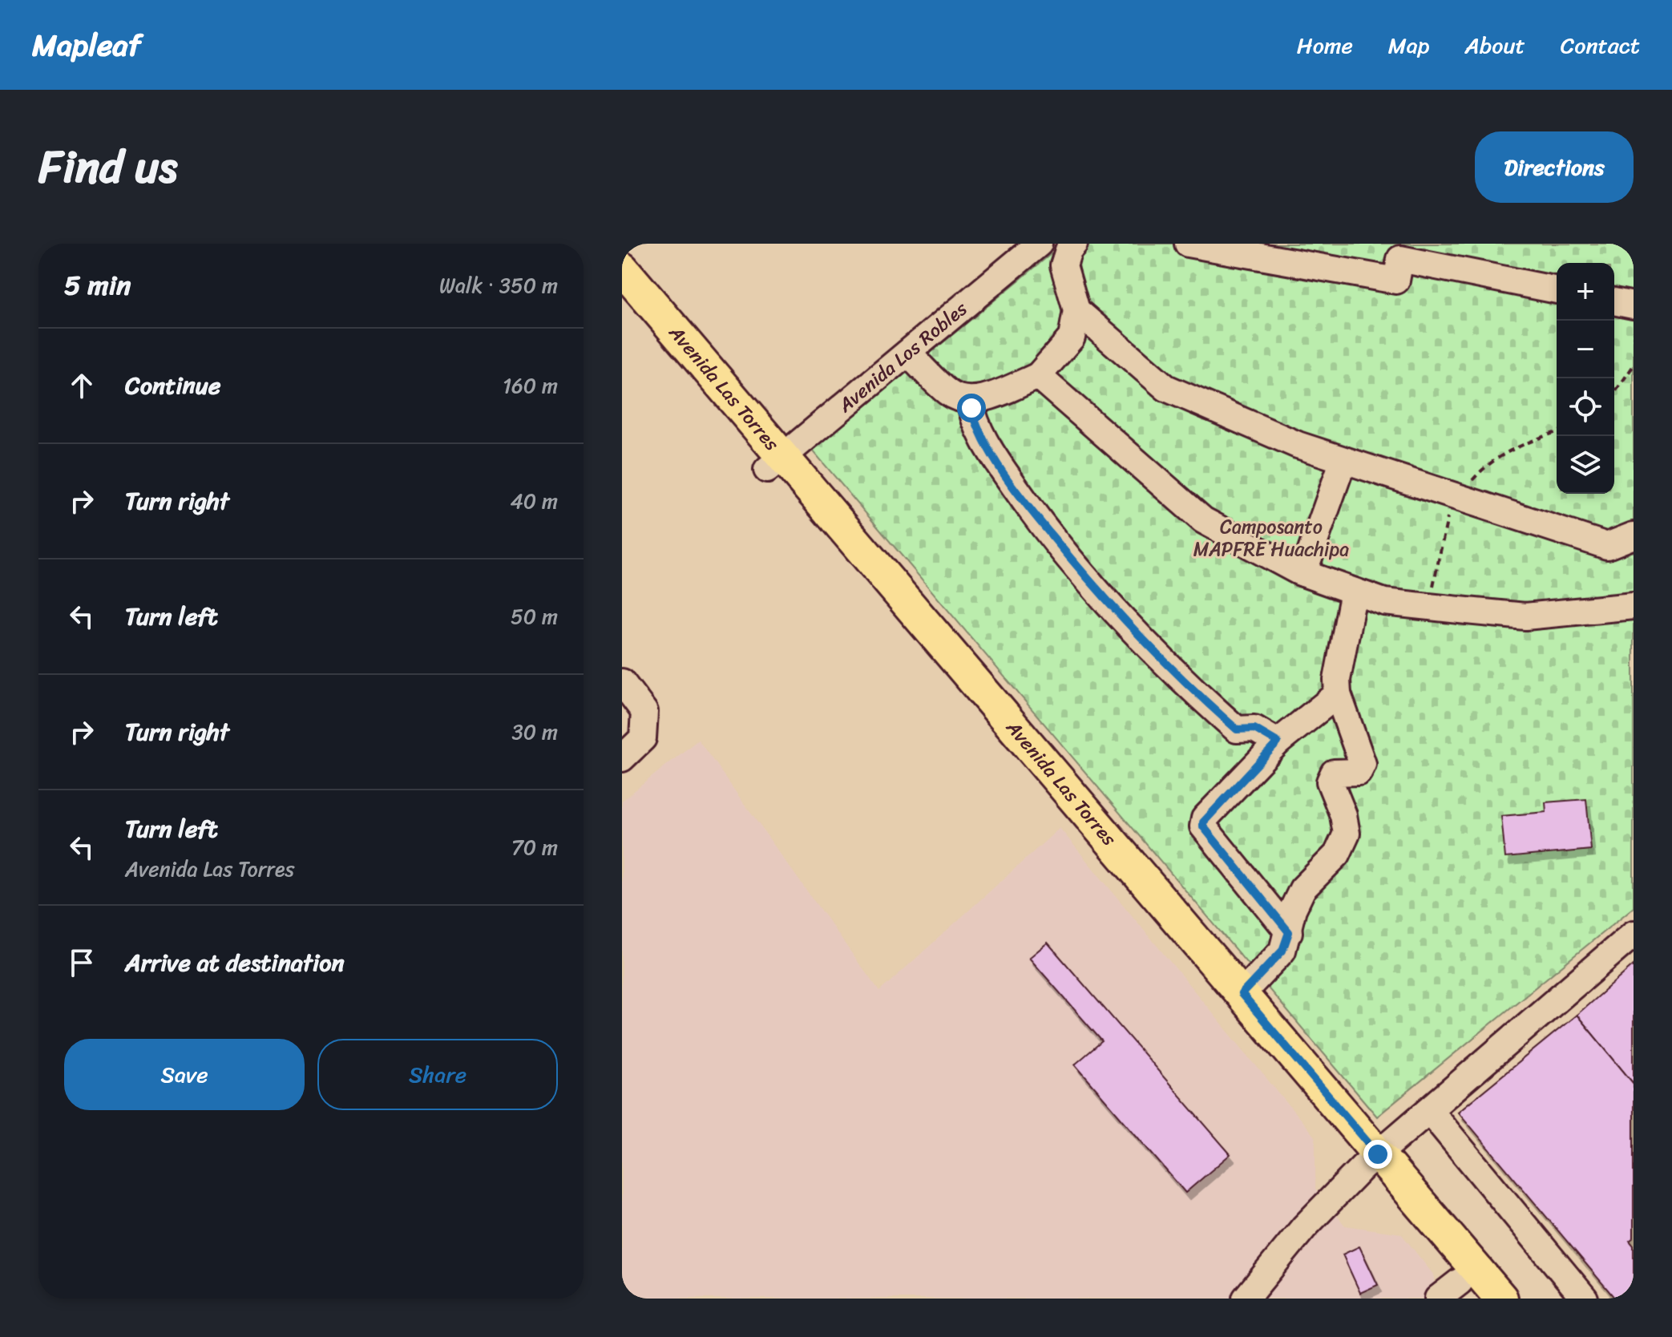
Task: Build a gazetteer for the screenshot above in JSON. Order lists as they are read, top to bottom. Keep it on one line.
{"streets":{"main road":["Avenida Las Torres"],"street":["Avenida Los Robles"]},"crossings":[["Avenida Los Robles","Avenida Las Torres"]],"parks":["Camposanto MAPFRE Huachipa"],"page":{"header":"Mapleaf","nav":["Home","Map","About","Contact"],"title":"Find us","buttons":["Directions",["Save","Share"]],"heading":["5 min","Walk · 350 m"],"map_buttons":["+","−"],"list":[["Continue","160 m"],["Turn right","40 m"],["Turn left","50 m"],["Turn right","30 m"],["Turn left","Avenida Las Torres","70 m"],"Arrive at destination"]}}
